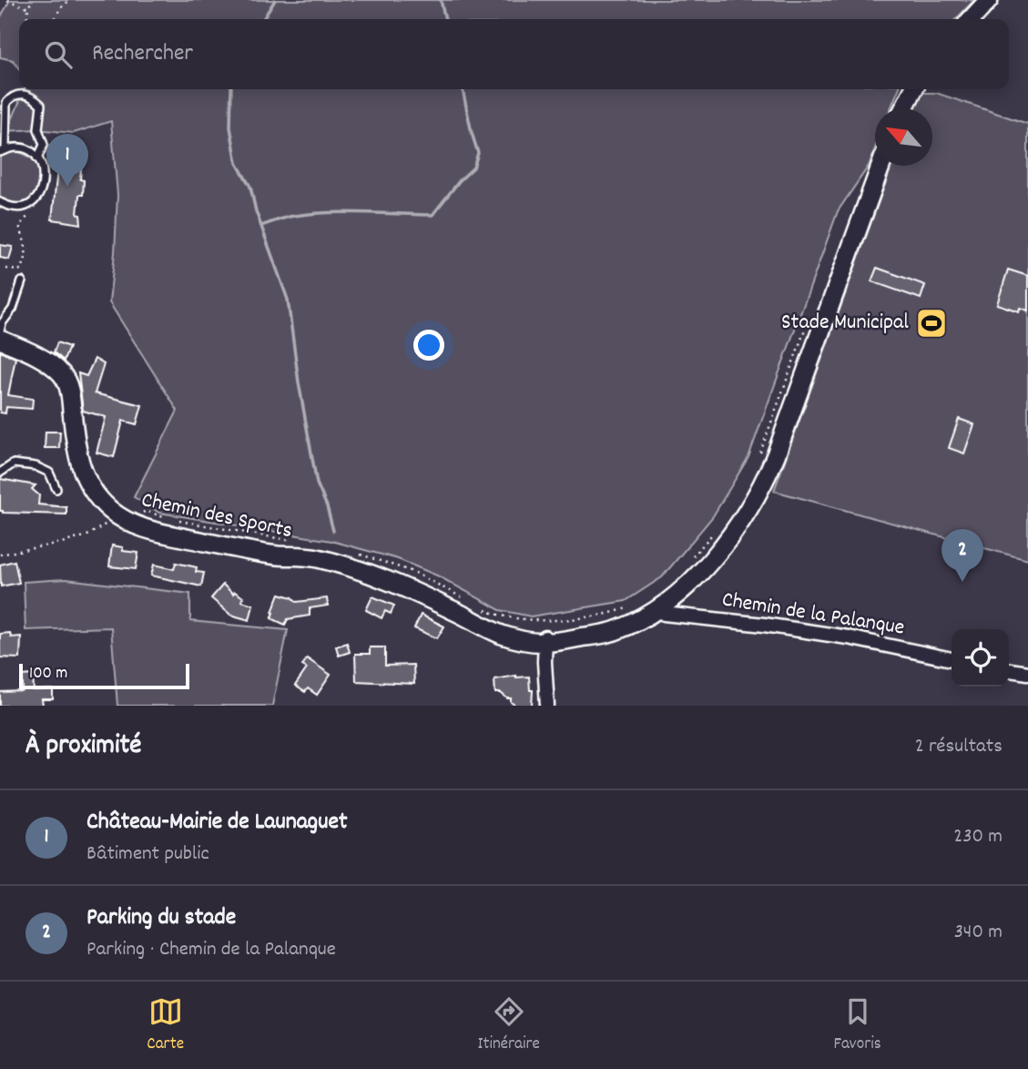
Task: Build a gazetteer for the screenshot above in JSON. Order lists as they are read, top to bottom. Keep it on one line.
{"streets":{"street":["Chemin des Sports","Chemin de la Palanque"]},"places":{"sports":["Stade Municipal"]},"scale_bar":"100 m","north":"top left","page":{"search":"Rechercher","pins":["1","2"],"scale":"100 m","heading":["À proximité","2 résultats"],"list":[{"mark":"1","name":"Château-Mairie de Launaguet","note":"Bâtiment public","value":"230 m"},{"mark":"2","name":"Parking du stade","note":"Parking · Chemin de la Palanque","value":"340 m"}],"nav":["Carte","Itinéraire","Favoris"]}}
